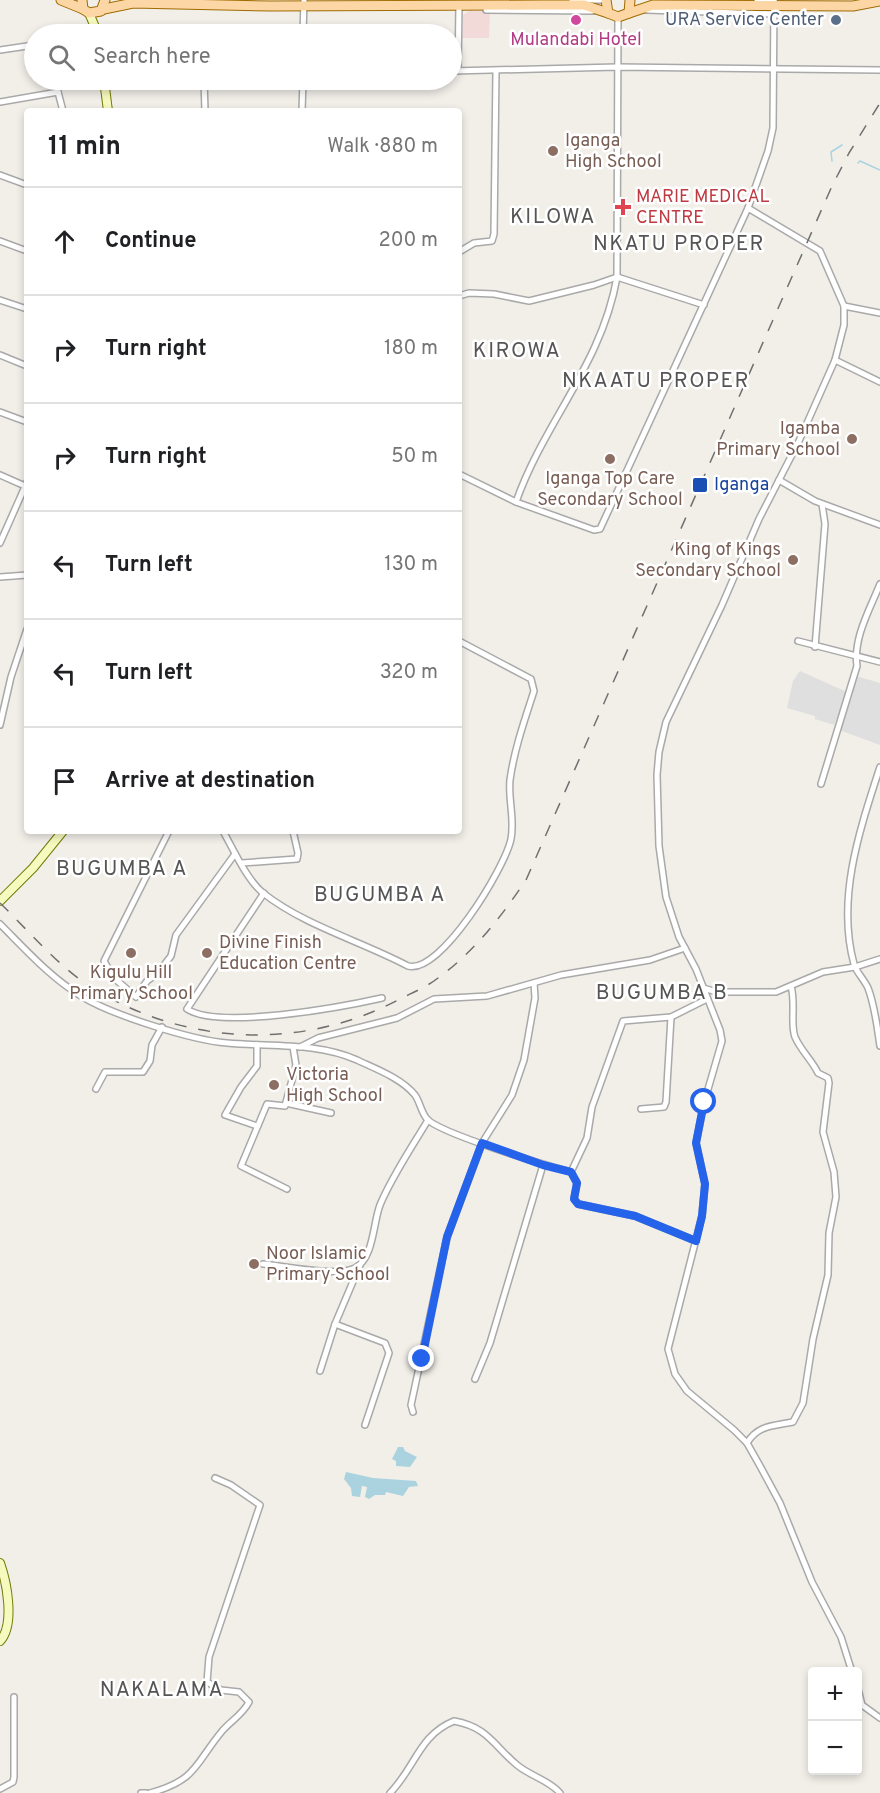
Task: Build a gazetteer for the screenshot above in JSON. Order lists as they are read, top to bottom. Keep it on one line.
{"districts":["KILOWA","NKATU PROPER","KIROWA","NKAATU PROPER","BUGUMBA A","BUGUMBA A","BUGUMBA B","NAKALAMA"],"places":{"other":["Mulandabi Hotel","URA Service Center","Iganga High School","Igamba Primary School","Iganga Top Care Secondary School","King of Kings Secondary School","Kigulu Hill Primary School","Divine Finish Education Centre","Victoria High School","Noor Islamic Primary School"],"health":["MARIE MEDICAL CENTRE"],"transit":["Iganga"]},"page":{"search":"Search here","heading":["11 min","Walk · 880 m"],"list":[["Continue","200 m"],["Turn right","180 m"],["Turn right","50 m"],["Turn left","130 m"],["Turn left","320 m"],"Arrive at destination"],"map_buttons":["+","−"]}}
